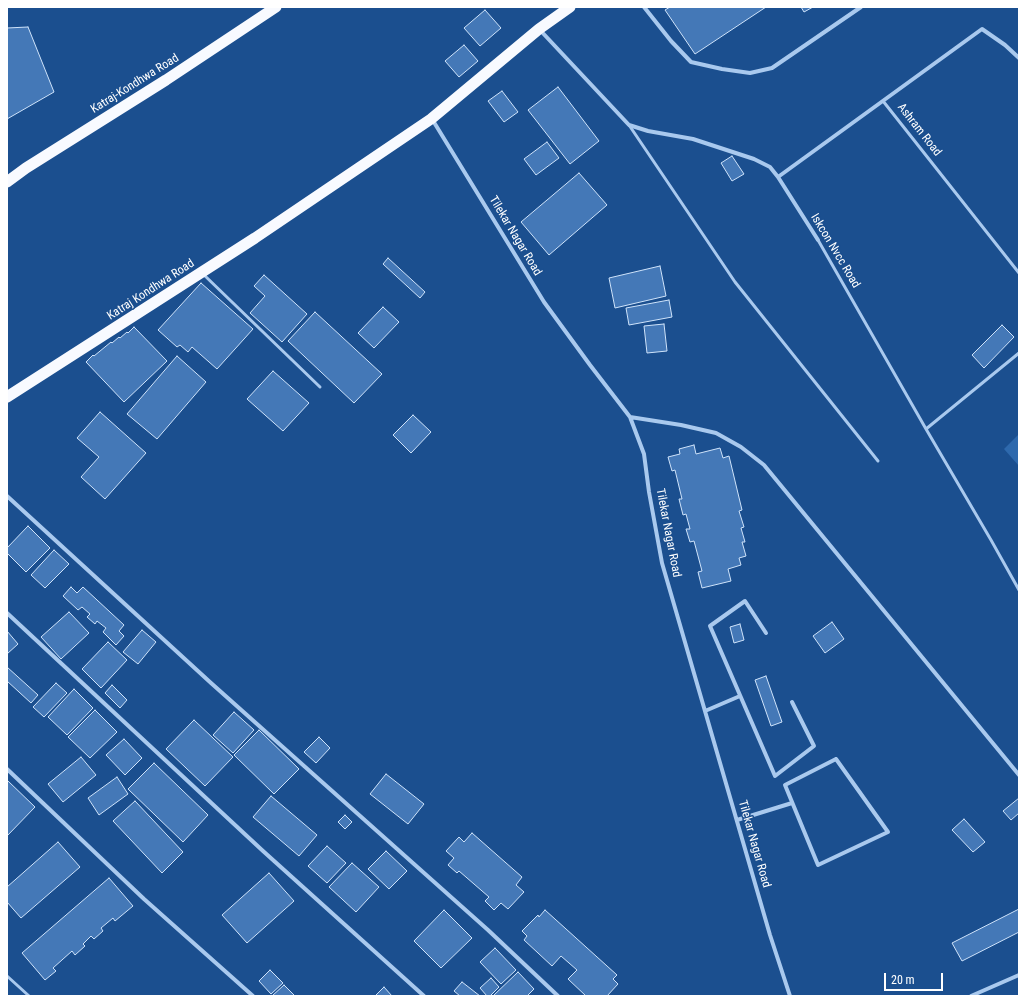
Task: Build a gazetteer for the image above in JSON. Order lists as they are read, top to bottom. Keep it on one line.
{"streets":{"highway":["Katraj-Kondhwa Road","Katraj Kondhwa Road"],"street":["Ashram Road","Tilekar Nagar Road","Iskcon Nvcc Road"]},"crossings":[["Ashram Road","Iskcon Nvcc Road"],["Tilekar Nagar Road","Katraj Kondhwa Road"],["Iskcon Nvcc Road","Katraj Kondhwa Road"]],"scale_bar":"20 m"}
